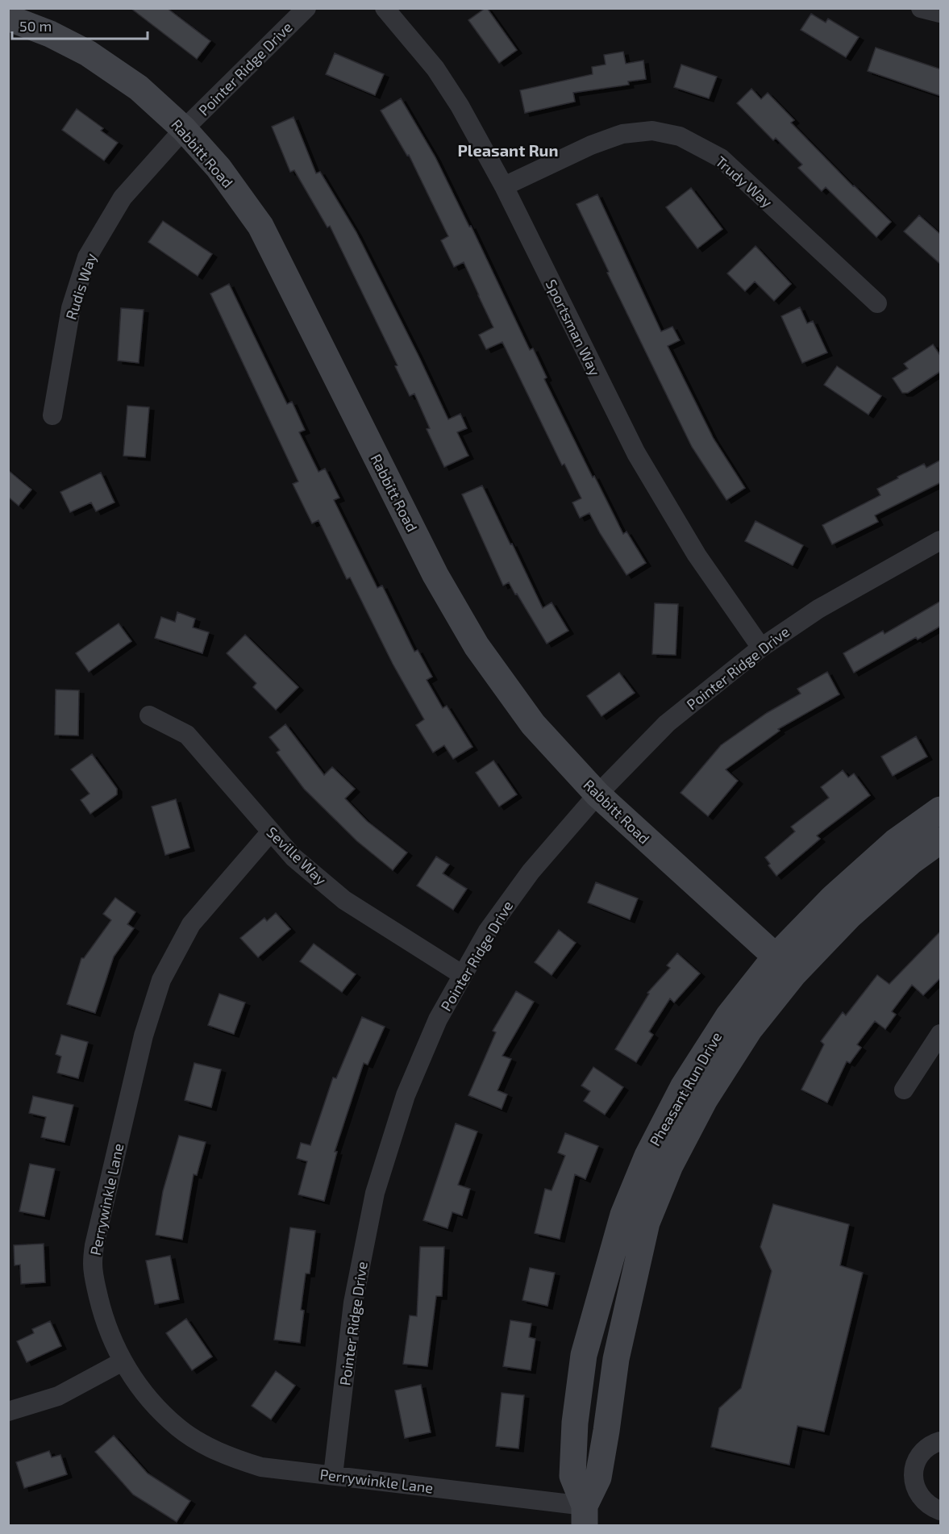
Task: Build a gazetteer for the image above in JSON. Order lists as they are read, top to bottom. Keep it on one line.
{"streets":{"street":["Pointer Ridge Drive","Rabbitt Road","Trudy Way","Rudis Way","Sportsman Way","Seville Way","Pheasant Run Drive","Perrywinkle Lane"]},"crossings":[["Pointer Ridge Drive","Rabbitt Road"],["Pointer Ridge Drive","Rudis Way"],["Pointer Ridge Drive","Sportsman Way"],["Pointer Ridge Drive","Seville Way"],["Pointer Ridge Drive","Perrywinkle Lane"],["Rabbitt Road","Rudis Way"],["Rabbitt Road","Pheasant Run Drive"],["Trudy Way","Sportsman Way"],["Seville Way","Perrywinkle Lane"],["Pheasant Run Drive","Perrywinkle Lane"]],"districts":["Pleasant Run"],"scale_bar":"50 m"}
